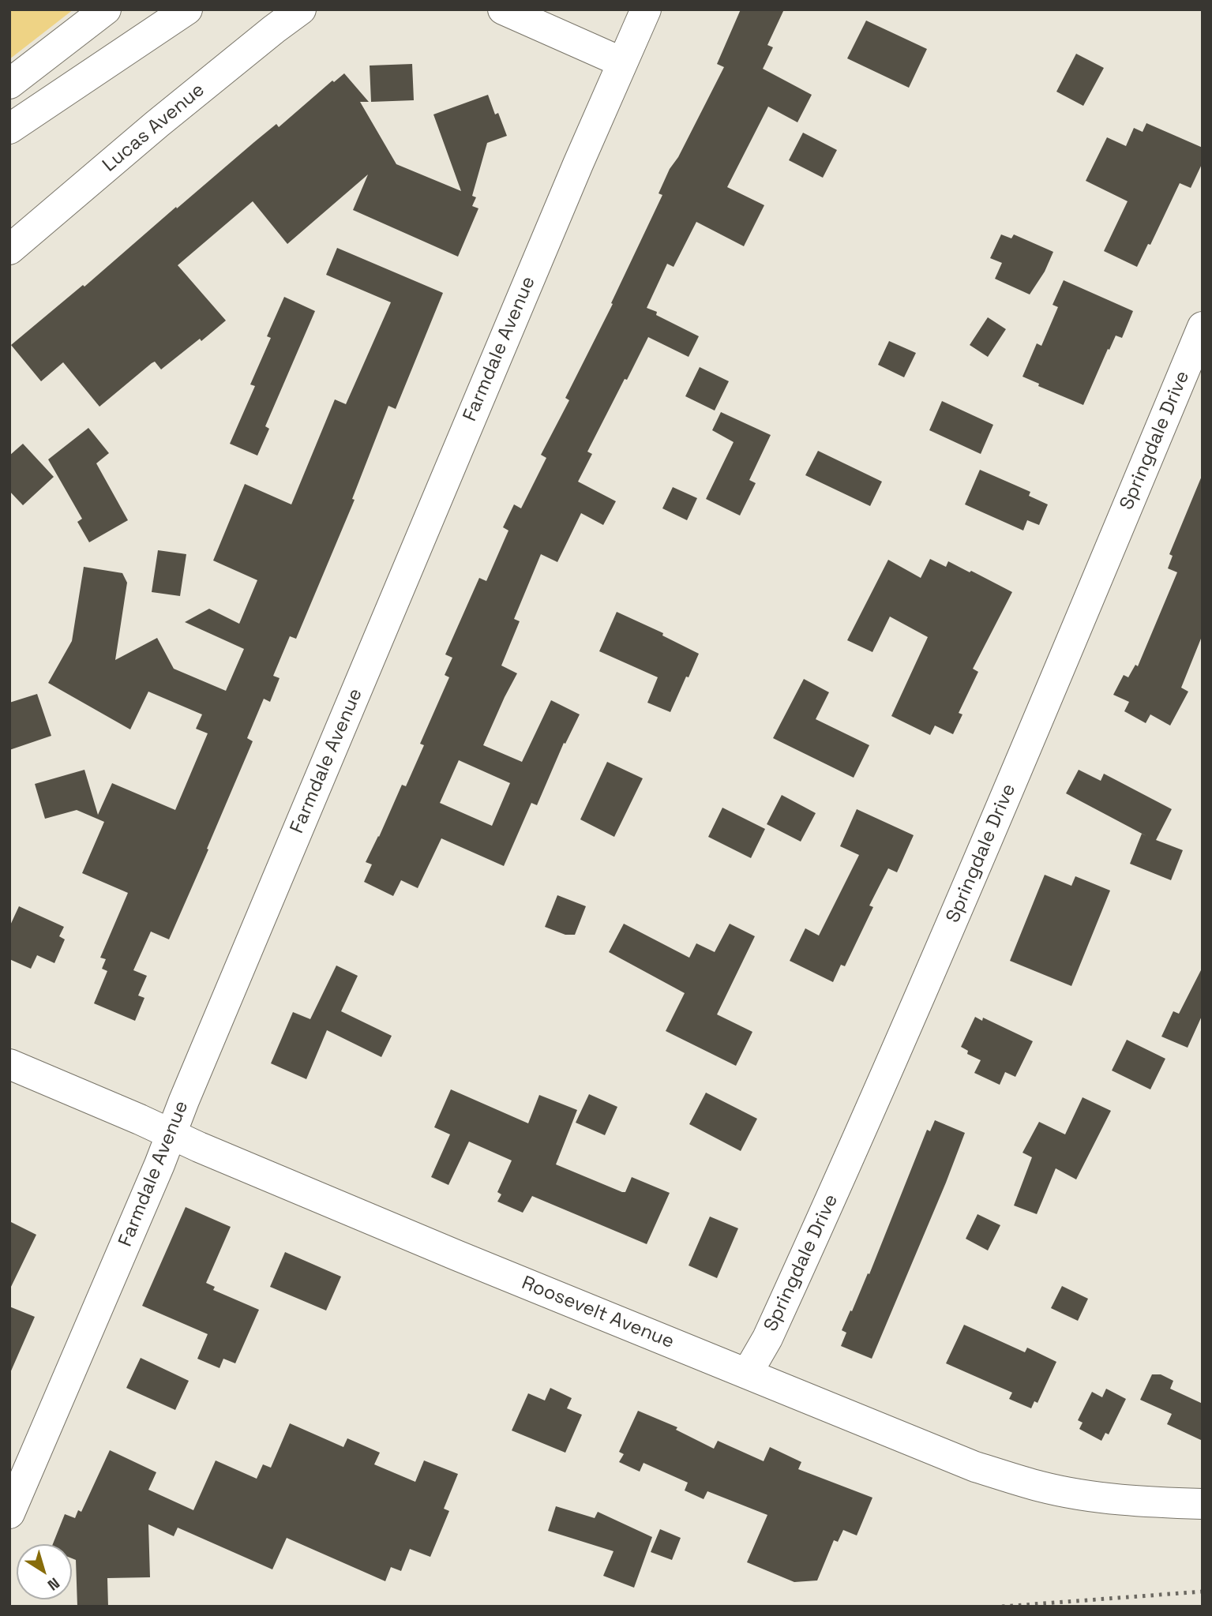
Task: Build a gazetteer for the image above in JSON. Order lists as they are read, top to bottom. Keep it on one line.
{"streets":{"main road":["Lucas Avenue","Farmdale Avenue","Springdale Drive","Roosevelt Avenue"]},"crossings":[["Farmdale Avenue","Roosevelt Avenue"],["Springdale Drive","Roosevelt Avenue"]],"north":"bottom right"}
